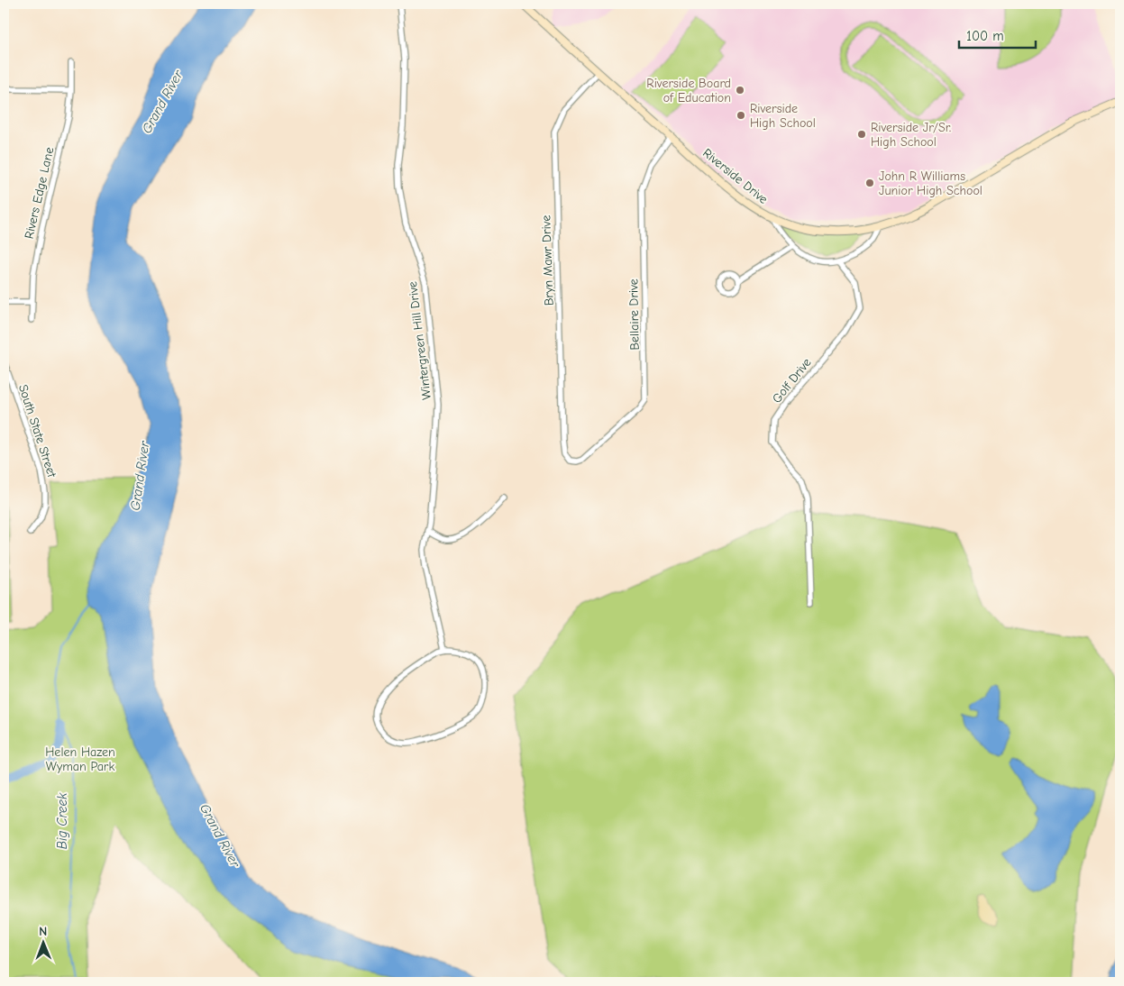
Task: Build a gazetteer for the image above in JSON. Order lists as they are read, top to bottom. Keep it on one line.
{"streets":{"main road":["Riverside Drive"],"street":["Rivers Edge Lane","Bryn Mawr Drive","Bellaire Drive","Wintergreen Hill Drive","Golf Drive","South State Street"]},"crossings":[["Riverside Drive","Bryn Mawr Drive"],["Riverside Drive","Bellaire Drive"],["Bryn Mawr Drive","Bellaire Drive"]],"water":["Grand River","Big Creek"],"parks":["Helen Hazen Wyman Park"],"places":["Riverside Board of Education","Riverside High School","Riverside Jr/Sr. High School","John R Williams Junior High School"],"scale_bar":"100 m","north":"top"}
